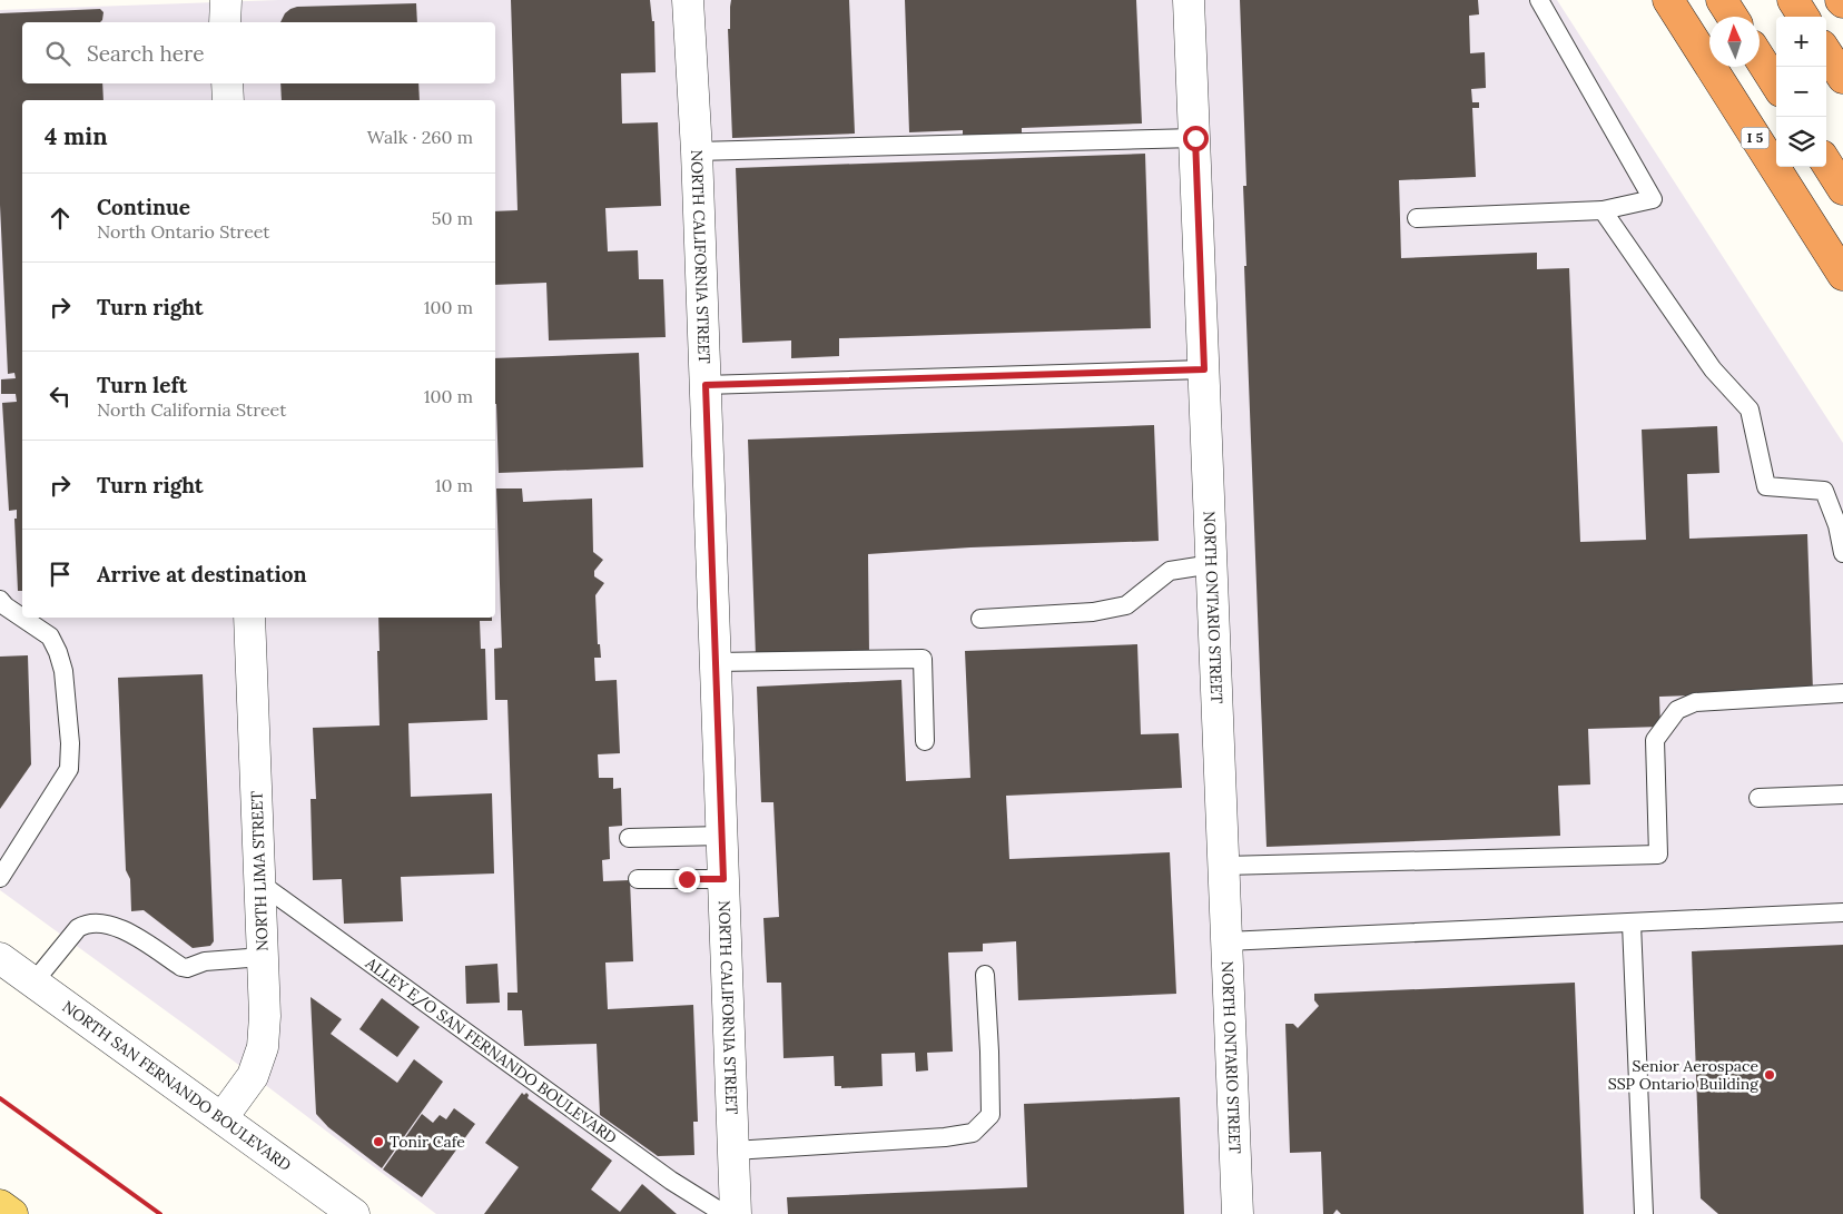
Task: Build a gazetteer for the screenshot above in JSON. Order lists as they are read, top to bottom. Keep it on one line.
{"streets":{"highway":["I 5"],"street":["NORTH CALIFORNIA STREET","NORTH ONTARIO STREET","NORTH LIMA STREET","NORTH SAN FERNANDO BOULEVARD"],"lane":["ALLEY E/O SAN FERNANDO BOULEVARD"]},"crossings":[["NORTH LIMA STREET","ALLEY E/O SAN FERNANDO BOULEVARD"],["NORTH LIMA STREET","NORTH SAN FERNANDO BOULEVARD"]],"places":["Senior Aerospace SSP Ontario Building","Tonir Cafe"],"north":"top","page":{"map_buttons":["+","−"],"search":"Search here","heading":["4 min","Walk · 260 m"],"list":[["Continue","North Ontario Street","50 m"],["Turn right","100 m"],["Turn left","North California Street","100 m"],["Turn right","10 m"],"Arrive at destination"]}}
